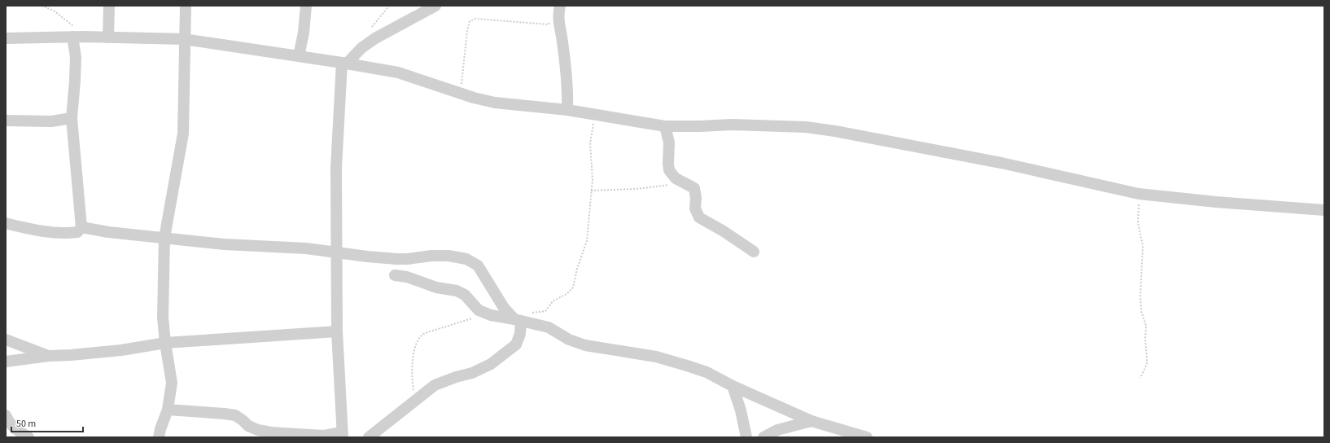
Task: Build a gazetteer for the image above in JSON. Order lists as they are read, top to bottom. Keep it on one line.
{"scale_bar":"50 m"}
